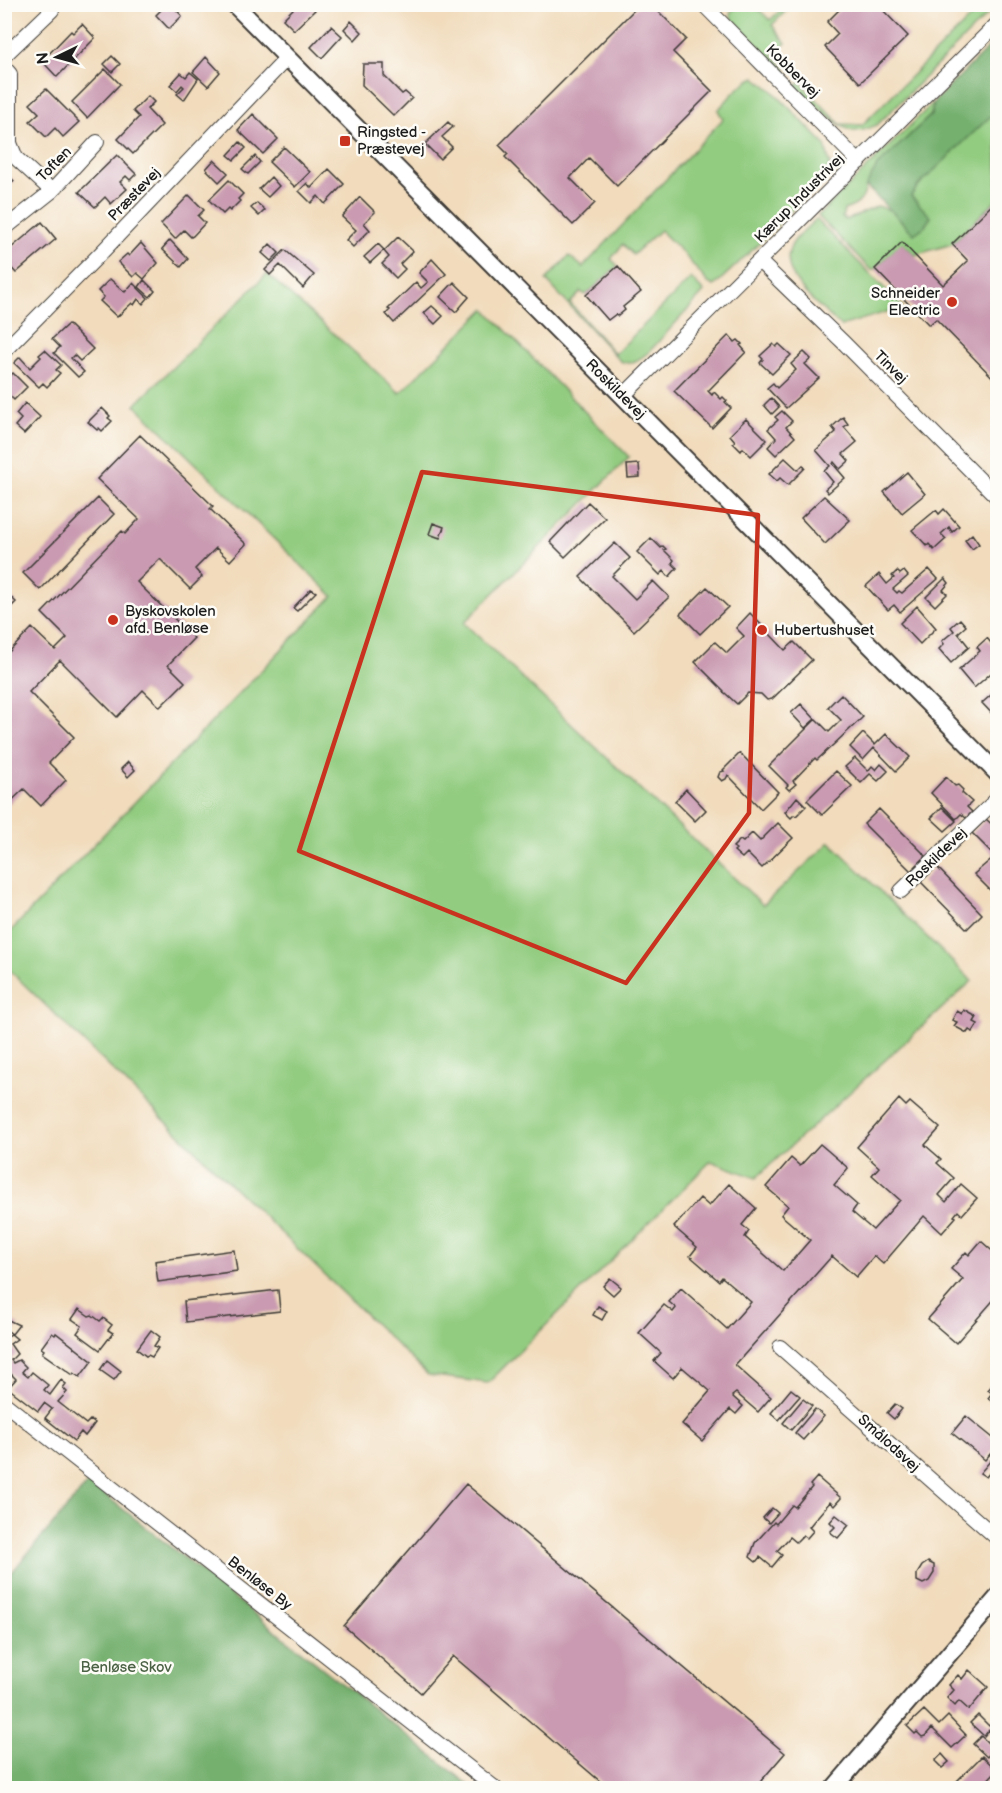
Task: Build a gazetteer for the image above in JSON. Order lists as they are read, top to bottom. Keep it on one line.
{"streets":{"street":["Kobbervej","Toften","Præstevej","Kærup Industrivej","Tinvej","Roskildevej","Smålodsvej","Benløse By"]},"crossings":[["Kobbervej","Kærup Industrivej"],["Præstevej","Roskildevej"],["Kærup Industrivej","Tinvej"],["Kærup Industrivej","Roskildevej"]],"parks":["Benløse Skov"],"places":{"transit":["Ringsted - Præstevej"],"other":["Schneider Electric","Byskovskolen afd. Benløse","Hubertushuset"]},"north":"left"}
